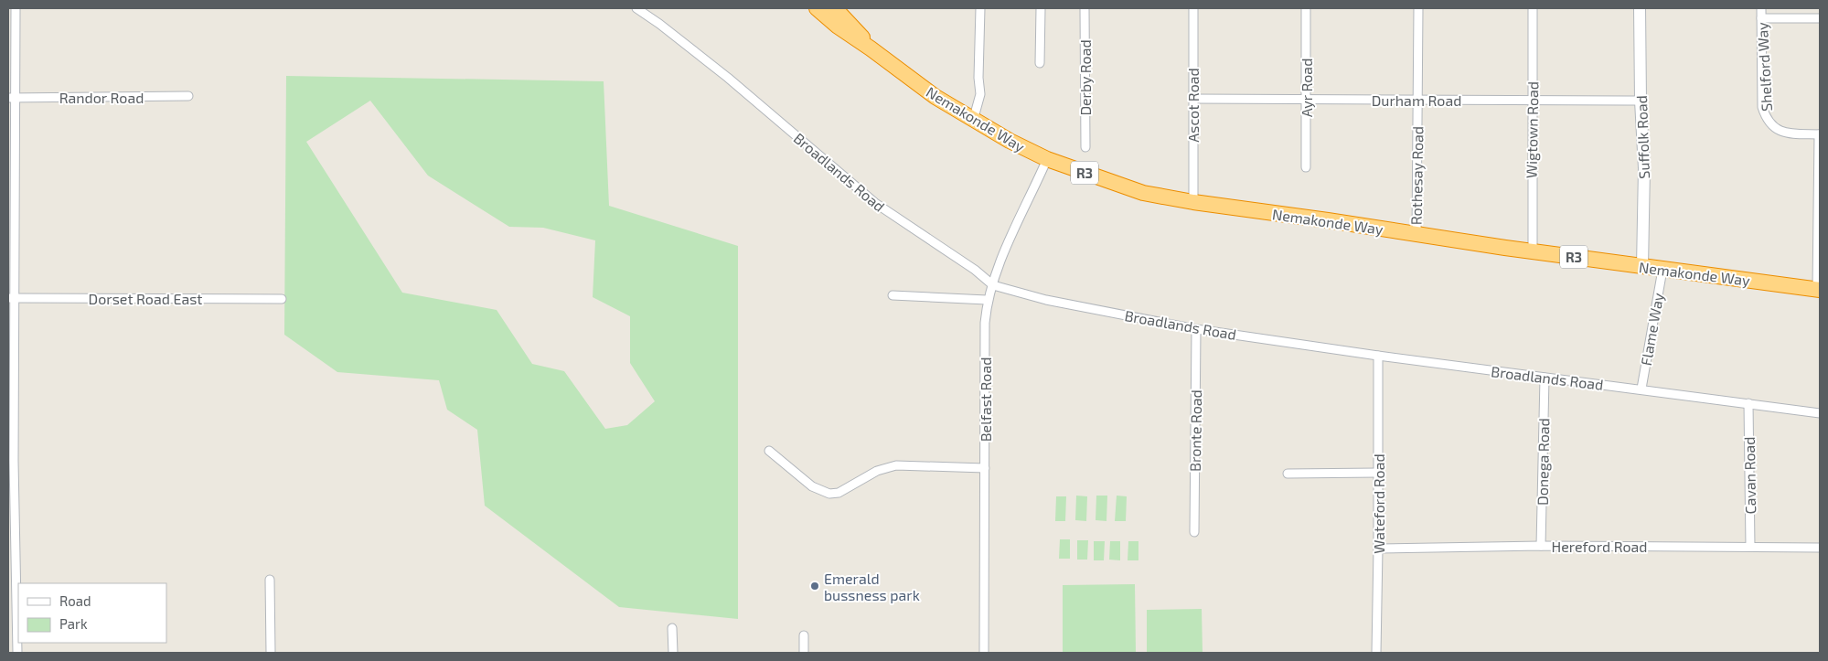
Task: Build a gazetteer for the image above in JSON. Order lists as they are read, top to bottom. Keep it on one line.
{"streets":{"highway":["Nemakonde Way","R3"],"street":["Shelford Way","Derby Road","Ayr Road","Randor Road","Durham Road","Ascot Road","Wigtown Road","Suffolk Road","Broadlands Road","Rothesay Road","Dorset Road East","Flame Way","Belfast Road","Bronte Road","Donega Road","Cavan Road","Wateford Road","Hereford Road"]},"crossings":[["Ayr Road","Durham Road"],["Durham Road","Ascot Road"],["Durham Road","Wigtown Road"],["Durham Road","Suffolk Road"],["Durham Road","Rothesay Road"],["Ascot Road","Nemakonde Way"],["Nemakonde Way","Wigtown Road"],["Nemakonde Way","Suffolk Road"],["Nemakonde Way","Rothesay Road"],["Nemakonde Way","Flame Way"],["Nemakonde Way","Belfast Road"],["Broadlands Road","Flame Way"],["Broadlands Road","Belfast Road"],["Broadlands Road","Bronte Road"],["Broadlands Road","Donega Road"],["Broadlands Road","Cavan Road"],["Broadlands Road","Wateford Road"],["Donega Road","Hereford Road"],["Cavan Road","Hereford Road"],["Wateford Road","Hereford Road"]],"places":["Emerald bussness park"],"legend":["Road","Park"]}
